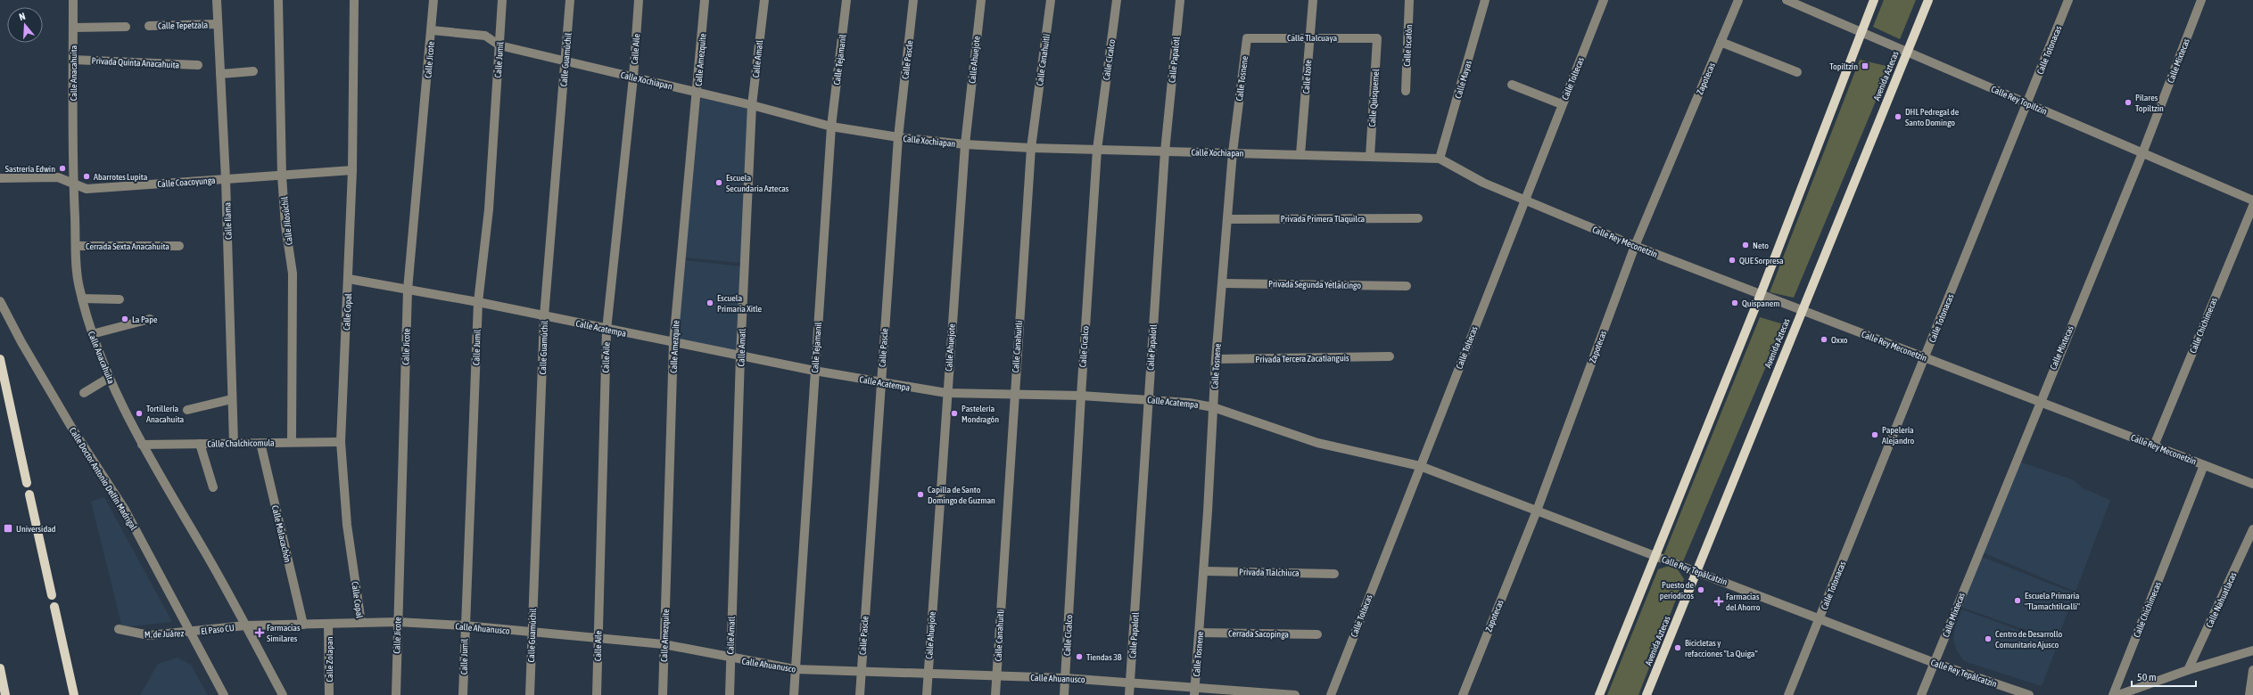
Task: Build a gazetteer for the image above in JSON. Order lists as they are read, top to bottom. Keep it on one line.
{"streets":{"main road":["Avenida Aztecas"],"street":["Calle Tepetzala","Calle Tlalcuaya","Calle Iscatón","Calle Aile","Calle Totonacas","Calle Amatl","Calle Jicote","Calle Jumil","Calle Guamúchil","Calle Amezquite","Calle Tejamanil","Calle Pascle","Calle Ahuejote","Calle Canahuitli","Calle Cicalco","Calle Papalotl","Calle Mixtecas","Privada Quinta Anacahuita","Calle Anacahuita","Calle Izote","Calle Tosnene","Calle Toltecas","Zapotecas","Calle Mayas","Calle Xochiapan","Calle Quisquemel","Calle Rey Topiltzin","Calle Coacoyunga","Privada Primera Tlaquilca","Calle Ilama","Calle Jilosúchil","Calle Rey Meconetzin","Cerrada Sexta Anacahuita","Privada Segunda Yetlalcingo","Calle Copal","Calle Chichimecas","Calle Acatempa","Privada Tercera Zacatianguis","Calle Chalchicomula","Calle Doctor Antonio Delfín Madrigal","Calle Malacachón","Calle Rey Tepálcatzin","Privada Tlalchiuca","Calle Nahuatlacas","Calle Ahuanusco","El Paso CU","M. de Juárez","Cerrada Sacopinga","Calle Zolapan"]},"crossings":[["Calle Tepetzala","Calle Ilama"],["Calle Tlalcuaya","Calle Izote"],["Calle Tlalcuaya","Calle Tosnene"],["Calle Tlalcuaya","Calle Quisquemel"],["Calle Aile","Calle Xochiapan"],["Calle Aile","Calle Acatempa"],["Calle Aile","Calle Ahuanusco"],["Calle Totonacas","Calle Rey Topiltzin"],["Calle Totonacas","Calle Rey Meconetzin"],["Calle Totonacas","Calle Rey Tepálcatzin"],["Calle Amatl","Calle Xochiapan"],["Calle Amatl","Calle Acatempa"],["Calle Amatl","Calle Ahuanusco"],["Calle Jicote","Calle Xochiapan"],["Calle Jicote","Calle Acatempa"],["Calle Jicote","Calle Ahuanusco"],["Calle Jumil","Calle Xochiapan"],["Calle Jumil","Calle Acatempa"],["Calle Jumil","Calle Ahuanusco"],["Calle Guamúchil","Calle Xochiapan"],["Calle Guamúchil","Calle Acatempa"],["Calle Guamúchil","Calle Ahuanusco"],["Calle Amezquite","Calle Xochiapan"],["Calle Amezquite","Calle Acatempa"],["Calle Amezquite","Calle Ahuanusco"],["Calle Tejamanil","Calle Xochiapan"],["Calle Tejamanil","Calle Acatempa"],["Calle Tejamanil","Calle Ahuanusco"],["Calle Pascle","Calle Xochiapan"],["Calle Pascle","Calle Acatempa"],["Calle Pascle","Calle Ahuanusco"],["Calle Ahuejote","Calle Xochiapan"],["Calle Ahuejote","Calle Acatempa"],["Calle Ahuejote","Calle Ahuanusco"],["Calle Canahuitli","Calle Xochiapan"],["Calle Canahuitli","Calle Acatempa"],["Calle Canahuitli","Calle Ahuanusco"],["Calle Cicalco","Calle Xochiapan"],["Calle Cicalco","Calle Acatempa"],["Calle Cicalco","Calle Ahuanusco"],["Calle Papalotl","Calle Xochiapan"],["Calle Papalotl","Calle Acatempa"],["Calle Papalotl","Calle Ahuanusco"],["Calle Mixtecas","Calle Rey Topiltzin"],["Calle Mixtecas","Calle Rey Meconetzin"],["Calle Mixtecas","Calle Rey Tepálcatzin"],["Privada Quinta Anacahuita","Calle Anacahuita"],["Calle Anacahuita","Calle Coacoyunga"],["Calle Anacahuita","Cerrada Sexta Anacahuita"],["Calle Anacahuita","Calle Chalchicomula"],["Calle Anacahuita","Calle Ahuanusco"],["Calle Anacahuita","El Paso CU"],["Avenida Aztecas","Calle Rey Topiltzin"],["Avenida Aztecas","Calle Rey Meconetzin"],["Avenida Aztecas","Calle Rey Tepálcatzin"],["Calle Izote","Calle Xochiapan"],["Calle Tosnene","Calle Xochiapan"],["Calle Tosnene","Privada Primera Tlaquilca"],["Calle Tosnene","Privada Segunda Yetlalcingo"],["Calle Tosnene","Calle Acatempa"],["Calle Tosnene","Privada Tercera Zacatianguis"],["Calle Tosnene","Privada Tlalchiuca"],["Calle Tosnene","Calle Ahuanusco"],["Calle Tosnene","Cerrada Sacopinga"],["Calle Toltecas","Calle Rey Meconetzin"],["Calle Toltecas","Calle Acatempa"],["Calle Toltecas","Calle Rey Tepálcatzin"],["Zapotecas","Calle Rey Meconetzin"],["Zapotecas","Calle Rey Tepálcatzin"],["Calle Mayas","Calle Xochiapan"],["Calle Mayas","Calle Rey Meconetzin"],["Calle Xochiapan","Calle Quisquemel"],["Calle Xochiapan","Calle Rey Meconetzin"],["Calle Coacoyunga","Calle Ilama"],["Calle Coacoyunga","Calle Jilosúchil"],["Calle Coacoyunga","Calle Copal"],["Calle Ilama","Calle Chalchicomula"],["Calle Jilosúchil","Calle Chalchicomula"],["Calle Rey Meconetzin","Calle Chichimecas"],["Calle Copal","Calle Acatempa"],["Calle Copal","Calle Chalchicomula"],["Calle Copal","Calle Ahuanusco"],["Calle Acatempa","Calle Rey Tepálcatzin"],["Calle Chalchicomula","Calle Malacachón"],["Calle Doctor Antonio Delfín Madrigal","El Paso CU"],["Calle Doctor Antonio Delfín Madrigal","M. de Juárez"],["Calle Malacachón","Calle Ahuanusco"],["Calle Ahuanusco","El Paso CU"],["Calle Ahuanusco","Calle Zolapan"],["El Paso CU","M. de Juárez"]],"places":{"transit":["Topiltzín","Universidad"],"other":["Pilares Topiltzin","DHL Pedregal de Santo Domingo","Sastrería Edwin","Abarrotes Lupita","Escuela Secundaria Aztecas","Neto","QUE Sorpresa","Escuela Primaria Xitle","Quispanem","La Pape","Oxxo","Tortillería Anacahuita","Pastelería Mondragón","Papelería Alejandro","Capilla de Santo Domingo de Guzman","Puesto de periodicos","Escuela Primaria \"Tlamachtilcalli\"","Centro de Desarrollo Comunitario Ajusco","Bicicletas y refacciones \"La Quiga\"","Tiendas 3B"],"health":["Farmacias del Ahorro","Farmacias Similares"]},"scale_bar":"50 m","north":"top"}
